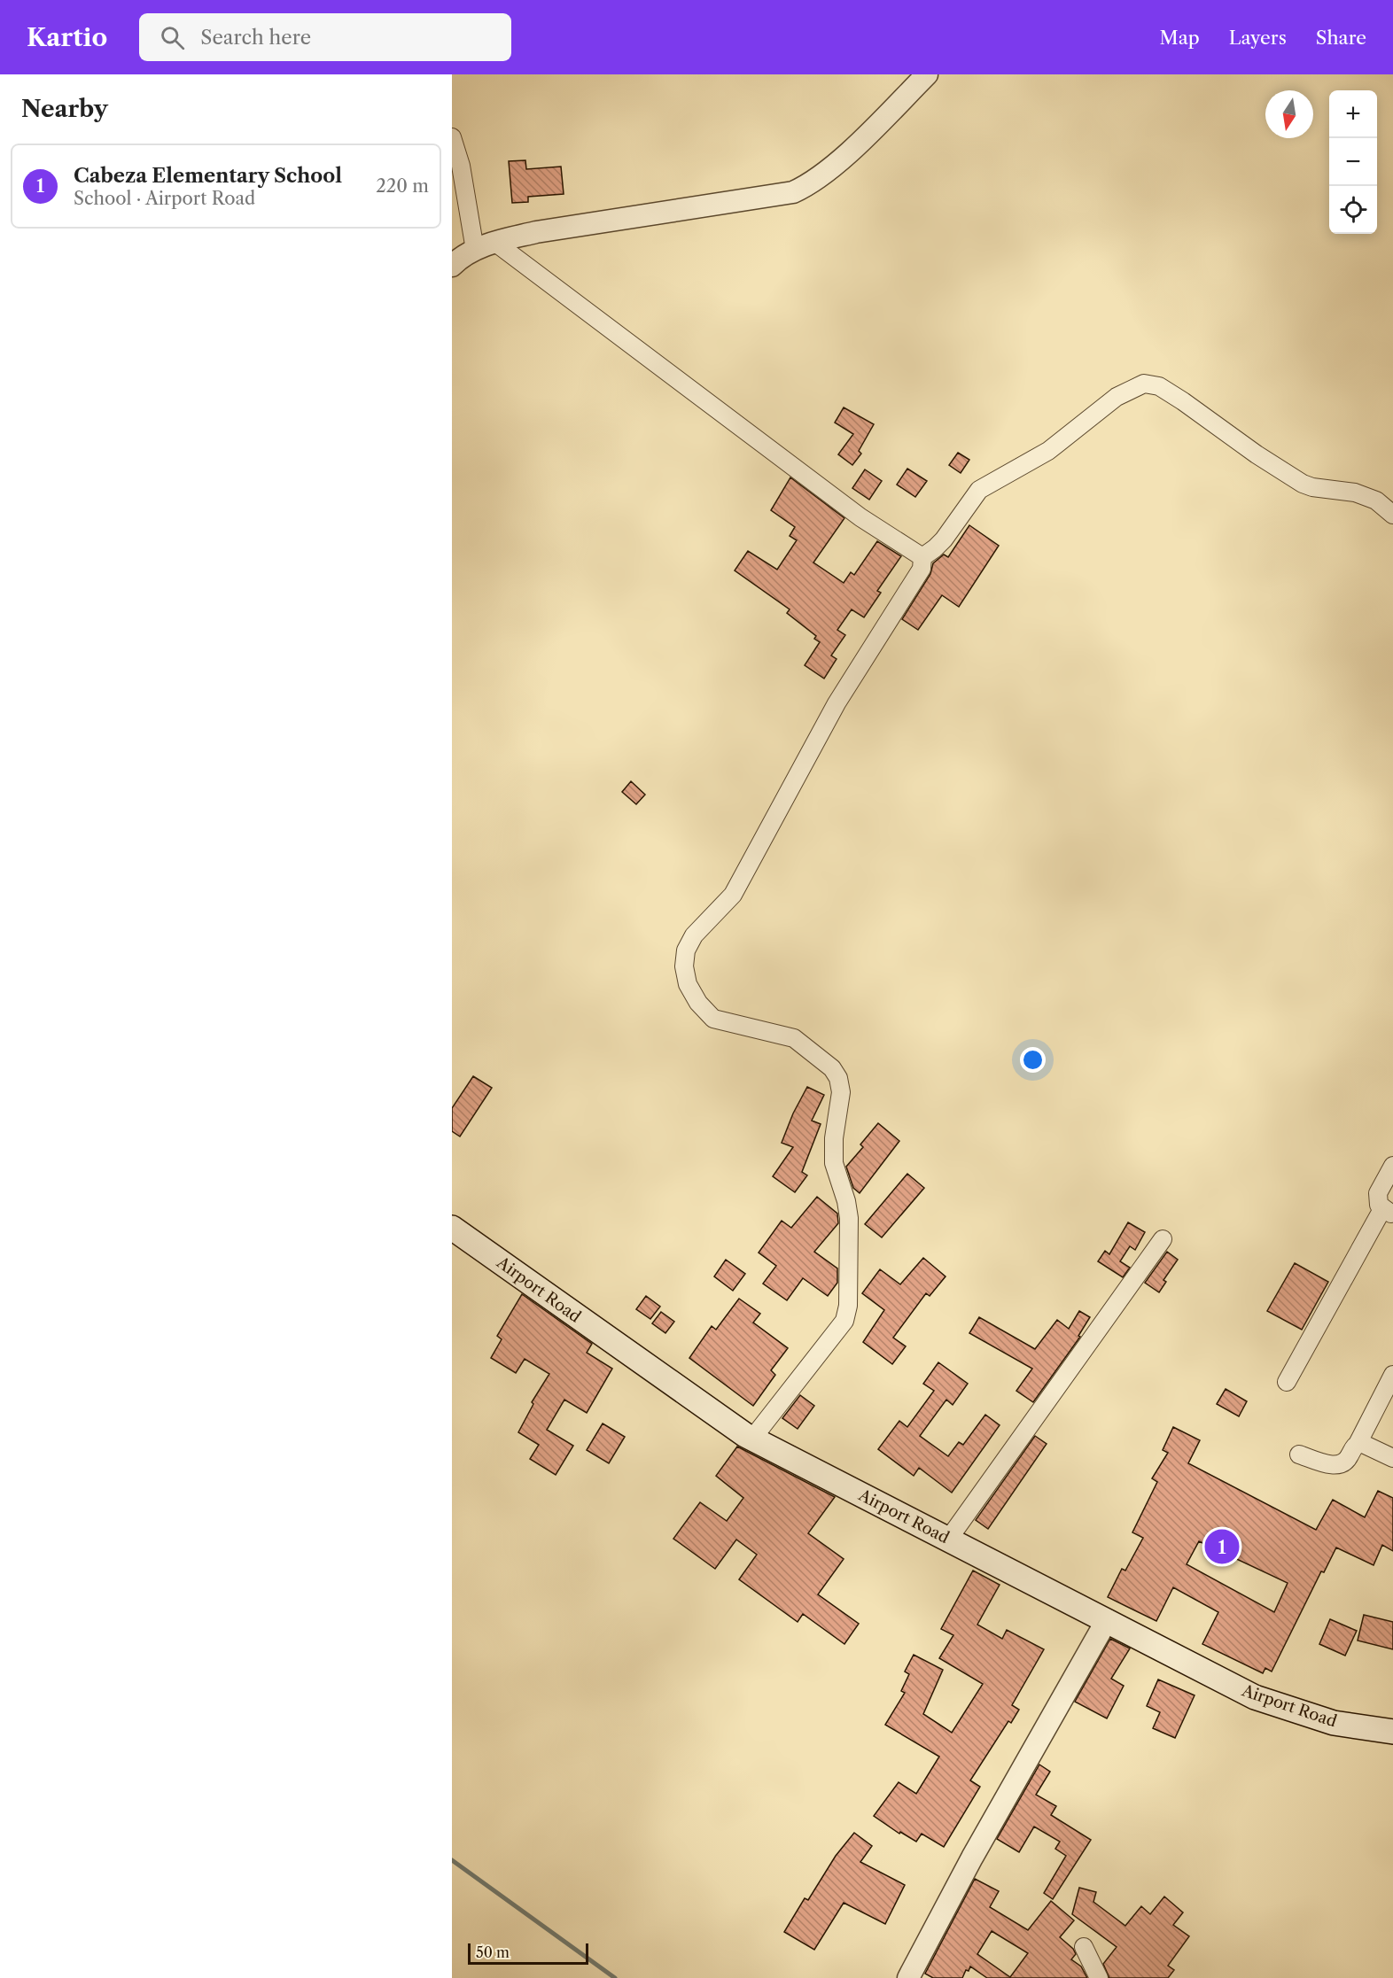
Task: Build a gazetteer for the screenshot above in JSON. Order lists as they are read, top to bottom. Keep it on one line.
{"streets":{"main road":["Airport Road"]},"scale_bar":"50 m","north":"bottom","page":{"header":"Kartio","search":"Search here","nav":["Map","Layers","Share"],"heading":"Nearby","map_buttons":["+","−"],"list":[{"mark":"1","name":"Cabeza Elementary School","note":"School · Airport Road","value":"220 m"}],"pins":"1","scale":"50 m"}}
